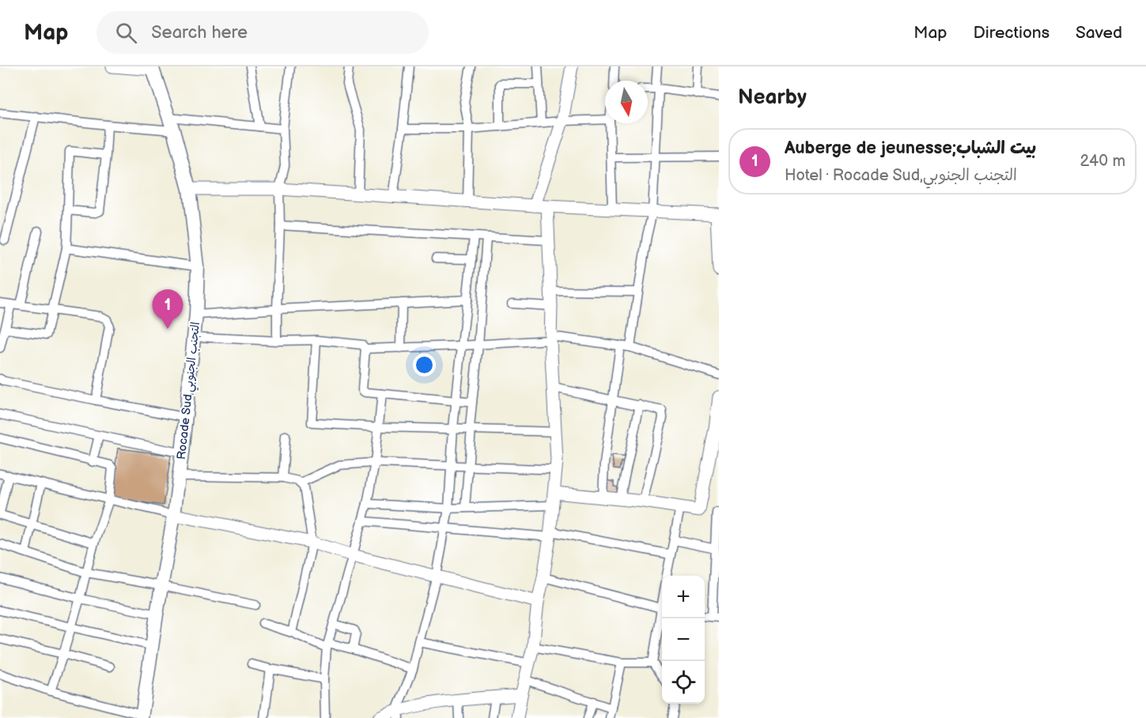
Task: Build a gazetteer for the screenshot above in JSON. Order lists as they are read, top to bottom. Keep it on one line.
{"streets":{"main road":["Rocade Sud,التجنب الجنوبي"]},"north":"bottom","page":{"header":"Map","search":"Search here","nav":["Map","Directions","Saved"],"heading":"Nearby","list":[{"mark":"1","name":"Auberge de jeunesse;بيت الشباب","note":"Hotel · Rocade Sud,التجنب الجنوبي","value":"240 m"}],"pins":"1","map_buttons":["+","−"]}}
